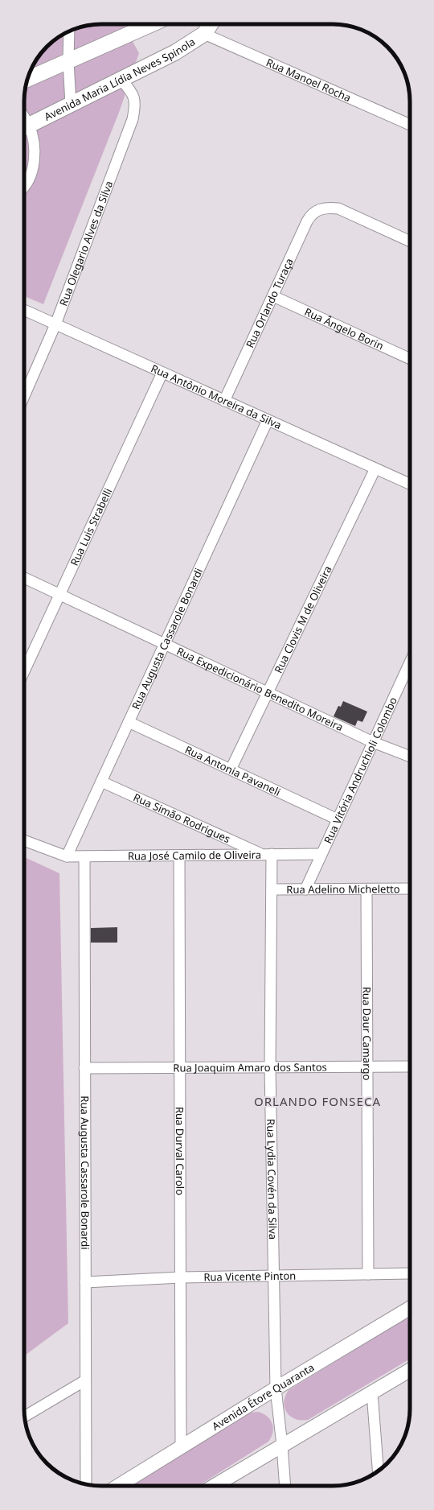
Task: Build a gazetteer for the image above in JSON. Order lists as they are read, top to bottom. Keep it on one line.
{"streets":{"main road":["Avenida Maria Lídia Neves Spinola"],"street":["Rua Manoel Rocha","Rua Olegario Alves da Silva","Rua Orlando Turaça","Rua Ângelo Borin","Rua Antônio Moreira da Silva","Rua Luis Strabelli","Rua Clovis M de Oliveira","Rua Augusta Cassarole Bonardi","Rua Expedicionário Benedito Moreira","Rua Vitória Andruchioli Colombo","Rua Antonia Pavaneli","Rua Simão Rodrigues","Rua José Camilo de Oliveira","Rua Adelino Micheletto","Rua Daur Camargo","Rua Joaquim Amaro dos Santos","Rua Durval Carolo","Rua Lydia Covén da Silva","Rua Vicente Pinton","Avenida Étore Quaranta"]},"crossings":[["Avenida Maria Lídia Neves Spinola","Rua Manoel Rocha"],["Avenida Maria Lídia Neves Spinola","Rua Olegario Alves da Silva"],["Rua Olegario Alves da Silva","Rua Antônio Moreira da Silva"],["Rua Orlando Turaça","Rua Ângelo Borin"],["Rua Orlando Turaça","Rua Antônio Moreira da Silva"],["Rua Antônio Moreira da Silva","Rua Luis Strabelli"],["Rua Antônio Moreira da Silva","Rua Clovis M de Oliveira"],["Rua Antônio Moreira da Silva","Rua Augusta Cassarole Bonardi"],["Rua Luis Strabelli","Rua Expedicionário Benedito Moreira"],["Rua Clovis M de Oliveira","Rua Expedicionário Benedito Moreira"],["Rua Clovis M de Oliveira","Rua Antonia Pavaneli"],["Rua Augusta Cassarole Bonardi","Rua Expedicionário Benedito Moreira"],["Rua Augusta Cassarole Bonardi","Rua Antonia Pavaneli"],["Rua Augusta Cassarole Bonardi","Rua Simão Rodrigues"],["Rua Augusta Cassarole Bonardi","Rua José Camilo de Oliveira"],["Rua Augusta Cassarole Bonardi","Rua Joaquim Amaro dos Santos"],["Rua Augusta Cassarole Bonardi","Rua Vicente Pinton"],["Rua Expedicionário Benedito Moreira","Rua Vitória Andruchioli Colombo"],["Rua Vitória Andruchioli Colombo","Rua Antonia Pavaneli"],["Rua Vitória Andruchioli Colombo","Rua José Camilo de Oliveira"],["Rua Vitória Andruchioli Colombo","Rua Adelino Micheletto"],["Rua Simão Rodrigues","Rua José Camilo de Oliveira"],["Rua Simão Rodrigues","Rua Lydia Covén da Silva"],["Rua José Camilo de Oliveira","Rua Durval Carolo"],["Rua José Camilo de Oliveira","Rua Lydia Covén da Silva"],["Rua Adelino Micheletto","Rua Daur Camargo"],["Rua Adelino Micheletto","Rua Lydia Covén da Silva"],["Rua Daur Camargo","Rua Joaquim Amaro dos Santos"],["Rua Daur Camargo","Rua Vicente Pinton"],["Rua Joaquim Amaro dos Santos","Rua Durval Carolo"],["Rua Joaquim Amaro dos Santos","Rua Lydia Covén da Silva"],["Rua Durval Carolo","Rua Vicente Pinton"],["Rua Durval Carolo","Avenida Étore Quaranta"],["Rua Lydia Covén da Silva","Rua Vicente Pinton"],["Rua Lydia Covén da Silva","Avenida Étore Quaranta"]],"districts":["ORLANDO FONSECA"]}
